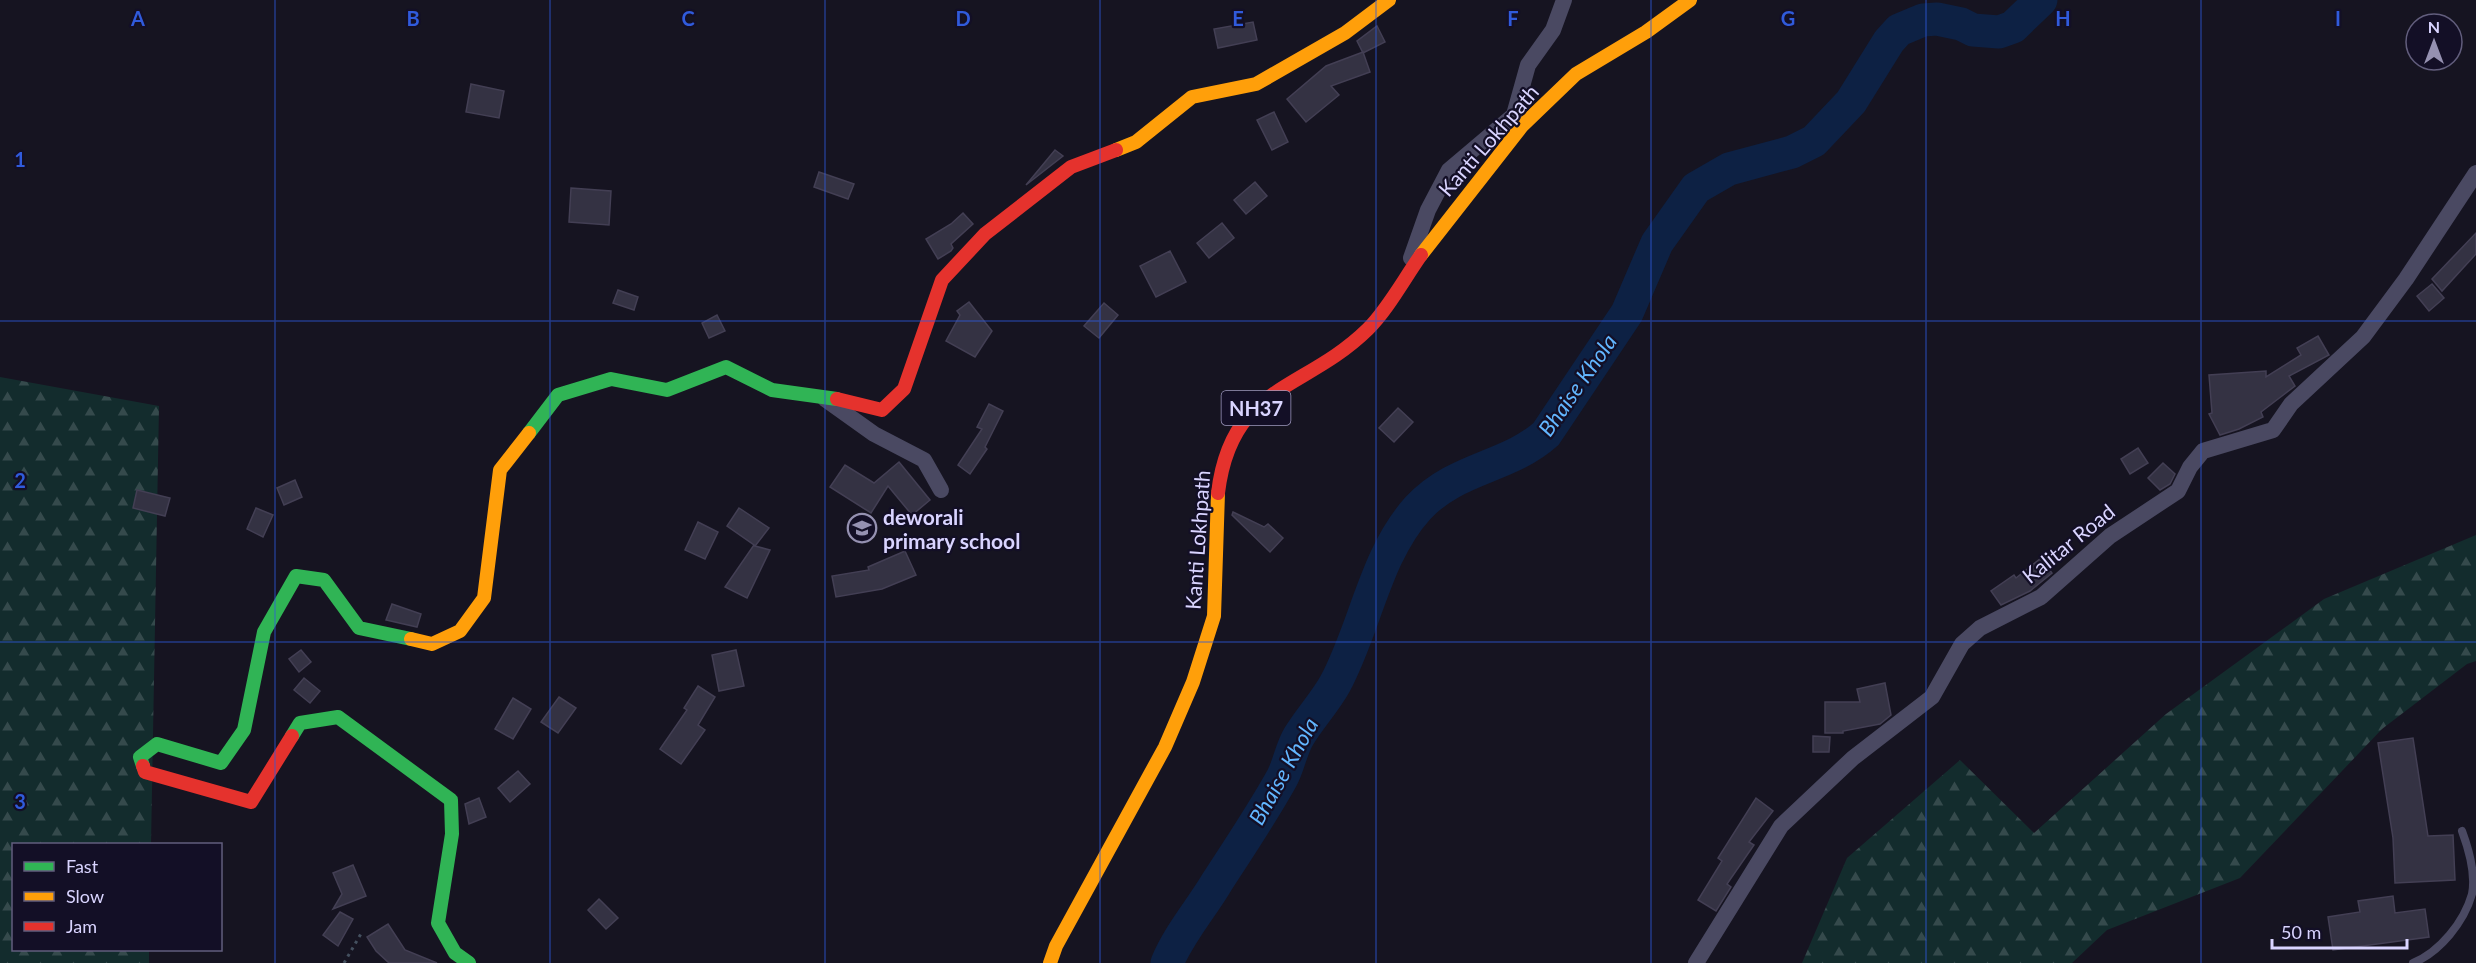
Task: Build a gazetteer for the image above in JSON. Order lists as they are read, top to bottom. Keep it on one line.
{"streets":{"street":["Kanti Lokhpath","NH37","Kalitar Road"]},"water":["Bhaise Khola"],"places":{"school or university":["deworali primary school"]},"legend":["Fast","Slow","Jam"],"scale_bar":"50 m","north":"top","grid":{"columns":["A","B","C","D","E","F","G","H","I"],"rows":["1","2","3"]}}
